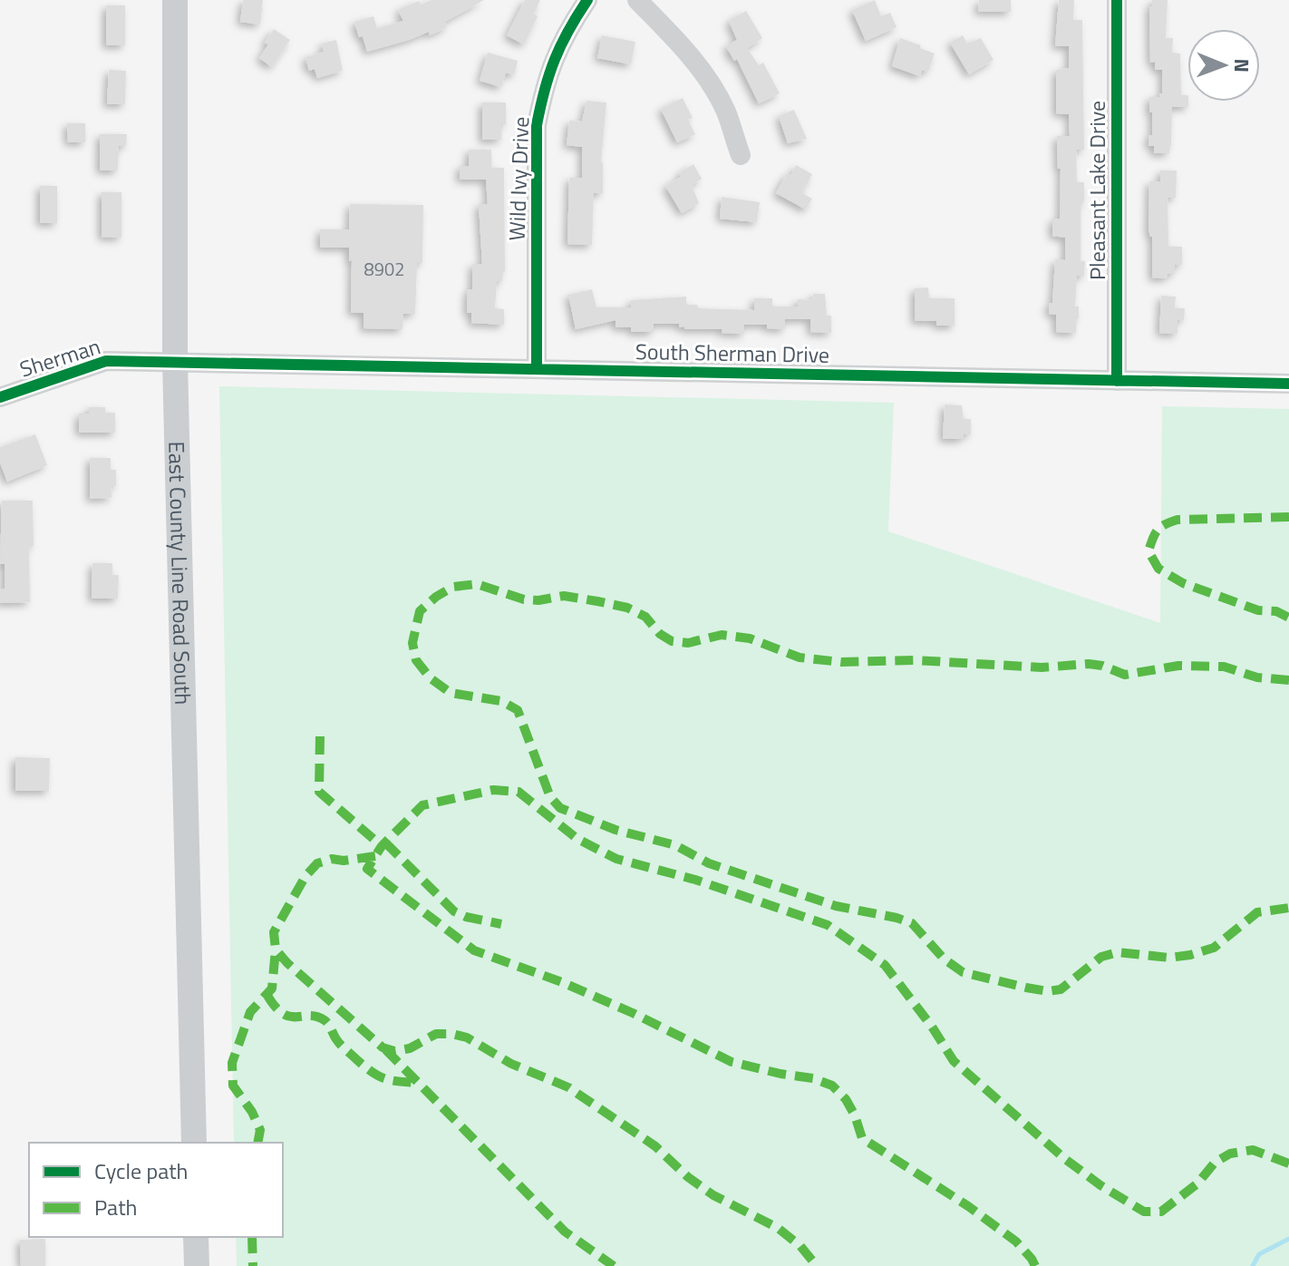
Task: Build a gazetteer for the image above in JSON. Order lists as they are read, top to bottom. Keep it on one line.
{"streets":{"main road":["East County Line Road South"],"street":["Wild Ivy Drive","Pleasant Lake Drive","South Sherman Drive","Sherman"]},"crossings":[["Wild Ivy Drive","South Sherman Drive"],["Pleasant Lake Drive","South Sherman Drive"],["South Sherman Drive","Sherman"],["South Sherman Drive","East County Line Road South"],["Sherman","East County Line Road South"]],"house_numbers":["8902"],"legend":["Cycle path","Path"],"north":"right"}
